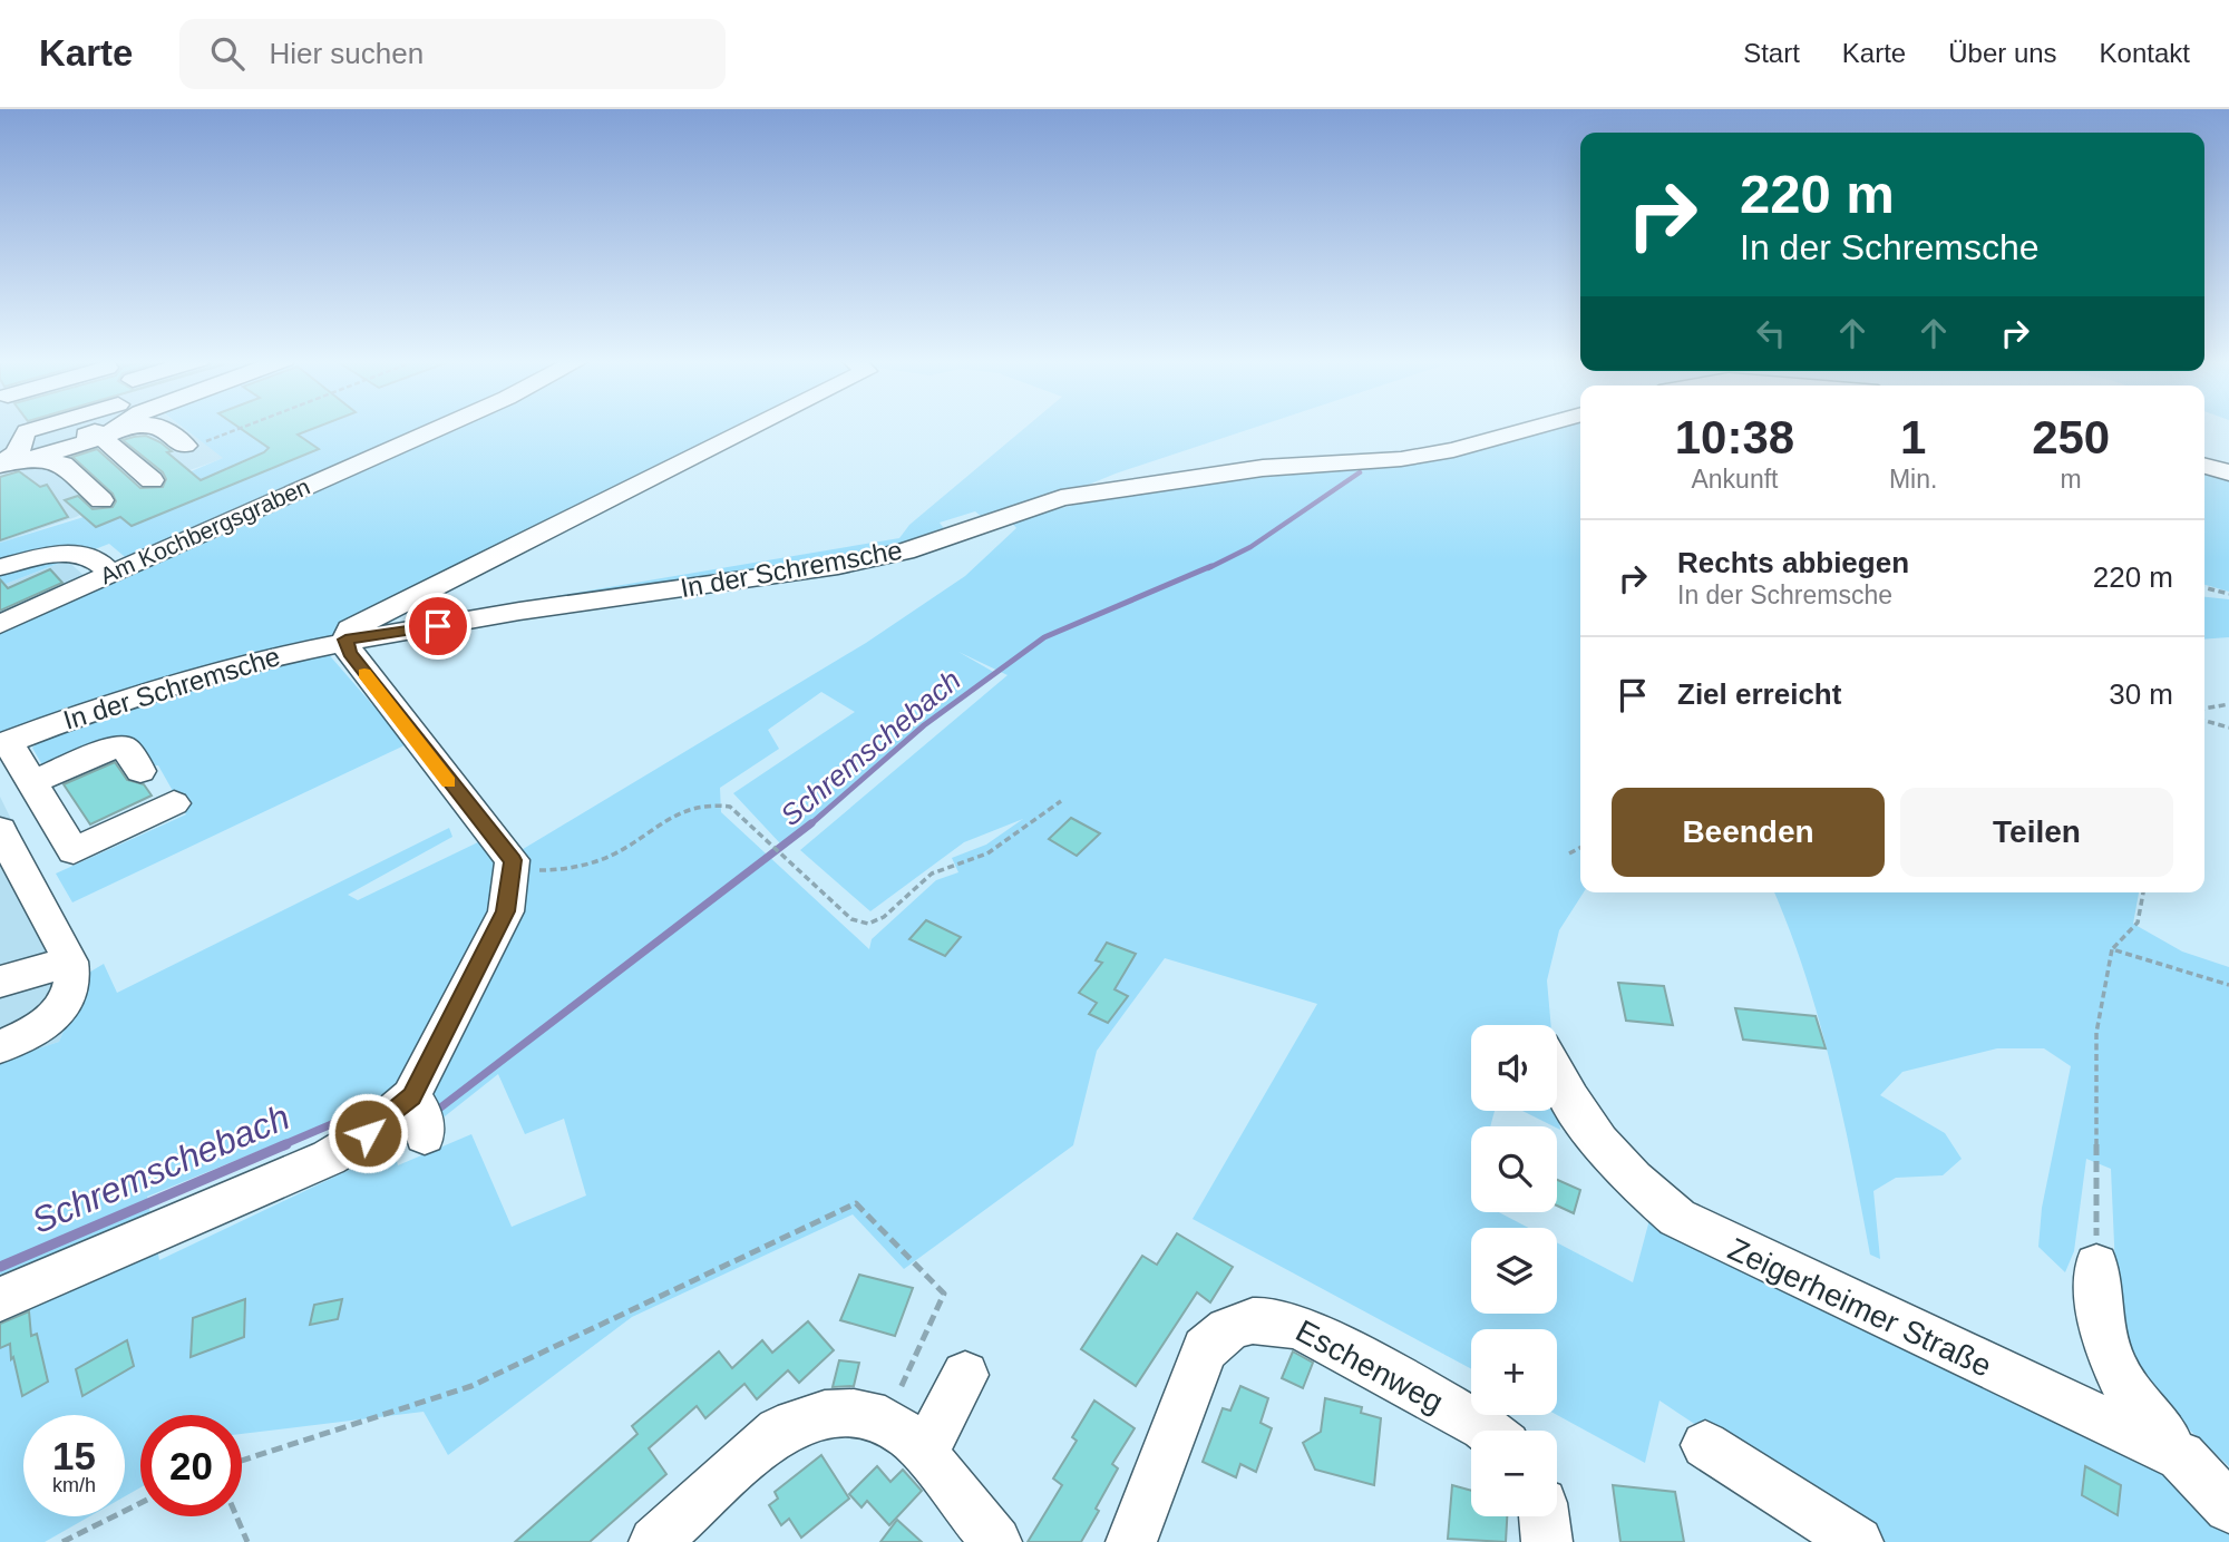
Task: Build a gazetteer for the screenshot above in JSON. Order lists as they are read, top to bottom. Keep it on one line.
{"streets":{"street":["Am Kochbergsgraben","In der Schremsche","Zeigerheimer Straße","Eschenweg"]},"water":["Schremschebach"],"page":{"header":"Karte","search":"Hier suchen","nav":["Start","Karte","Über uns","Kontakt"],"turn":["220 m","In der Schremsche"],"eta":["10:38","Ankunft","1","Min.","250","m"],"list":[{"name":"Rechts abbiegen","note":"In der Schremsche","value":"220 m"},{"name":"Ziel erreicht","value":"30 m"}],"buttons":["Beenden","Teilen"],"map_buttons":["+","−"],"speed":"15 km/h","limit":"20"}}
